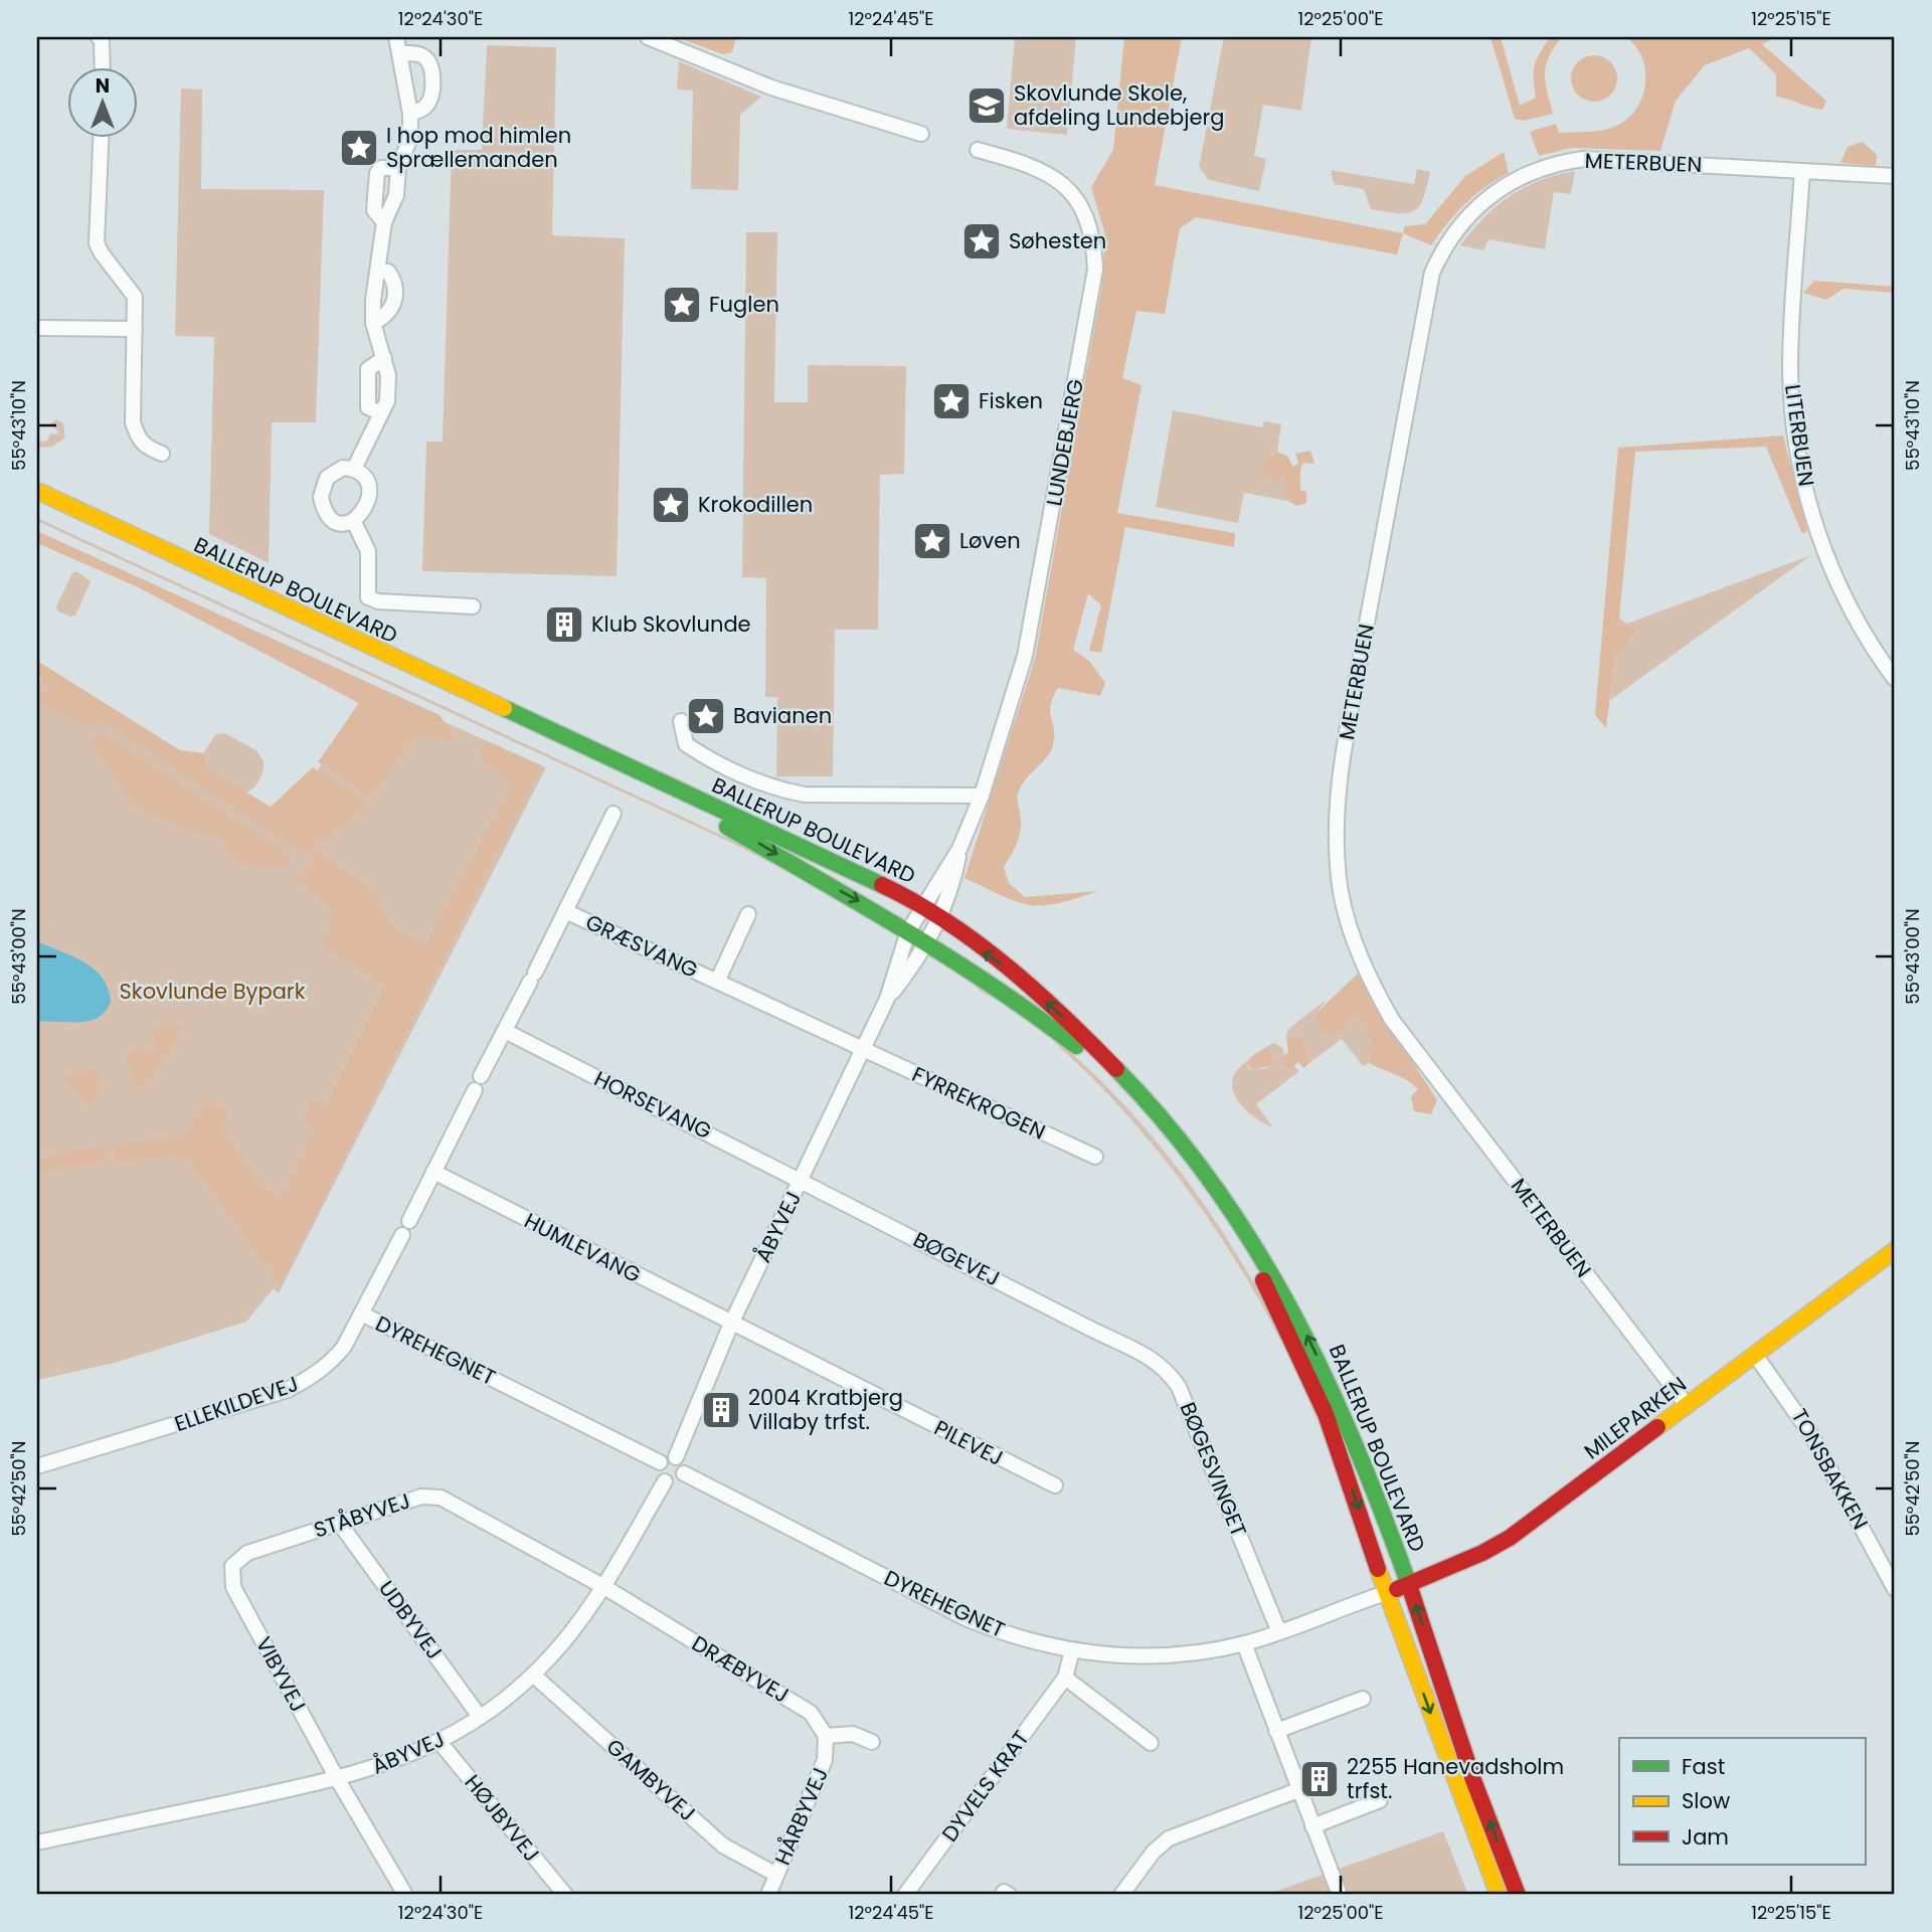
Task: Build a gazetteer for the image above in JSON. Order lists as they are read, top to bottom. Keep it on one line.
{"streets":{"street":["METERBUEN","LITERBUEN","LUNDEBJERG","BALLERUP BOULEVARD","GRÆSVANG","FYRREKROGEN","HORSEVANG","ÅBYVEJ","HUMLEVANG","BØGEVEJ","DYREHEGNET","ELLEKILDEVEJ","MILEPARKEN","PILEVEJ","BØGESVINGET","TONSBAKKEN","STÅBYVEJ","UDBYVEJ","DRÆBYVEJ","VIBYVEJ","GAMBYVEJ","DYVELS KRAT","HÅRBYVEJ","HØJBYVEJ"]},"crossings":[["METERBUEN","LITERBUEN"],["METERBUEN","MILEPARKEN"],["LUNDEBJERG","BALLERUP BOULEVARD"],["LUNDEBJERG","ÅBYVEJ"],["BALLERUP BOULEVARD","ÅBYVEJ"],["BALLERUP BOULEVARD","DYREHEGNET"],["BALLERUP BOULEVARD","MILEPARKEN"],["GRÆSVANG","FYRREKROGEN"],["GRÆSVANG","HORSEVANG"],["GRÆSVANG","ÅBYVEJ"],["FYRREKROGEN","ÅBYVEJ"],["HORSEVANG","ÅBYVEJ"],["HORSEVANG","BØGEVEJ"],["ÅBYVEJ","HUMLEVANG"],["ÅBYVEJ","BØGEVEJ"],["ÅBYVEJ","DYREHEGNET"],["ÅBYVEJ","PILEVEJ"],["ÅBYVEJ","STÅBYVEJ"],["ÅBYVEJ","UDBYVEJ"],["ÅBYVEJ","DRÆBYVEJ"],["ÅBYVEJ","VIBYVEJ"],["ÅBYVEJ","GAMBYVEJ"],["ÅBYVEJ","HØJBYVEJ"],["HUMLEVANG","PILEVEJ"],["BØGEVEJ","BØGESVINGET"],["DYREHEGNET","ELLEKILDEVEJ"],["DYREHEGNET","MILEPARKEN"],["DYREHEGNET","BØGESVINGET"],["DYREHEGNET","DYVELS KRAT"],["MILEPARKEN","TONSBAKKEN"],["STÅBYVEJ","UDBYVEJ"],["STÅBYVEJ","DRÆBYVEJ"],["STÅBYVEJ","VIBYVEJ"],["DRÆBYVEJ","HÅRBYVEJ"],["GAMBYVEJ","HÅRBYVEJ"]],"parks":["Skovlunde Bypark"],"places":{"school or university":["Skovlunde Skole, afdeling Lundebjerg"],"place":["I hop mod himlen Sprællemanden","Søhesten","Fuglen","Fisken","Krokodillen","Løven","Bavianen"],"building":["Klub Skovlunde","2004 Kratbjerg Villaby trfst.","2255 Hanevadsholm trfst."]},"legend":["Fast","Slow","Jam"],"north":"top","coordinates":["12°24'30\"E","12°24'45\"E","12°25'00\"E","12°25'15\"E","55°43'10\"N","55°43'00\"N","55°42'50\"N"]}
